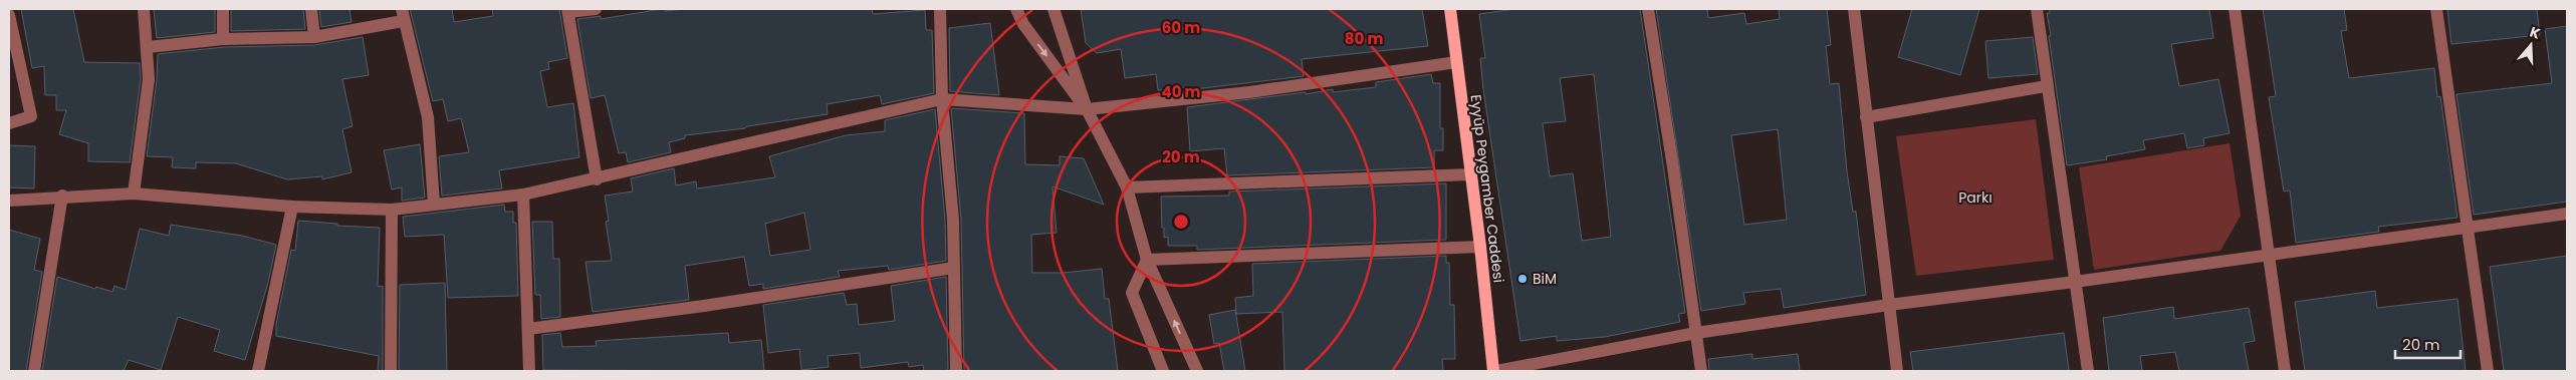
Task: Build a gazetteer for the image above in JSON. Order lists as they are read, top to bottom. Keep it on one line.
{"streets":{"main road":["Eyyüp Peygamber Caddesi"]},"parks":["Parkı"],"places":["BiM"],"scale_bar":"20 m","north":"top","rings":["60 m","80 m","40 m","20 m"]}
